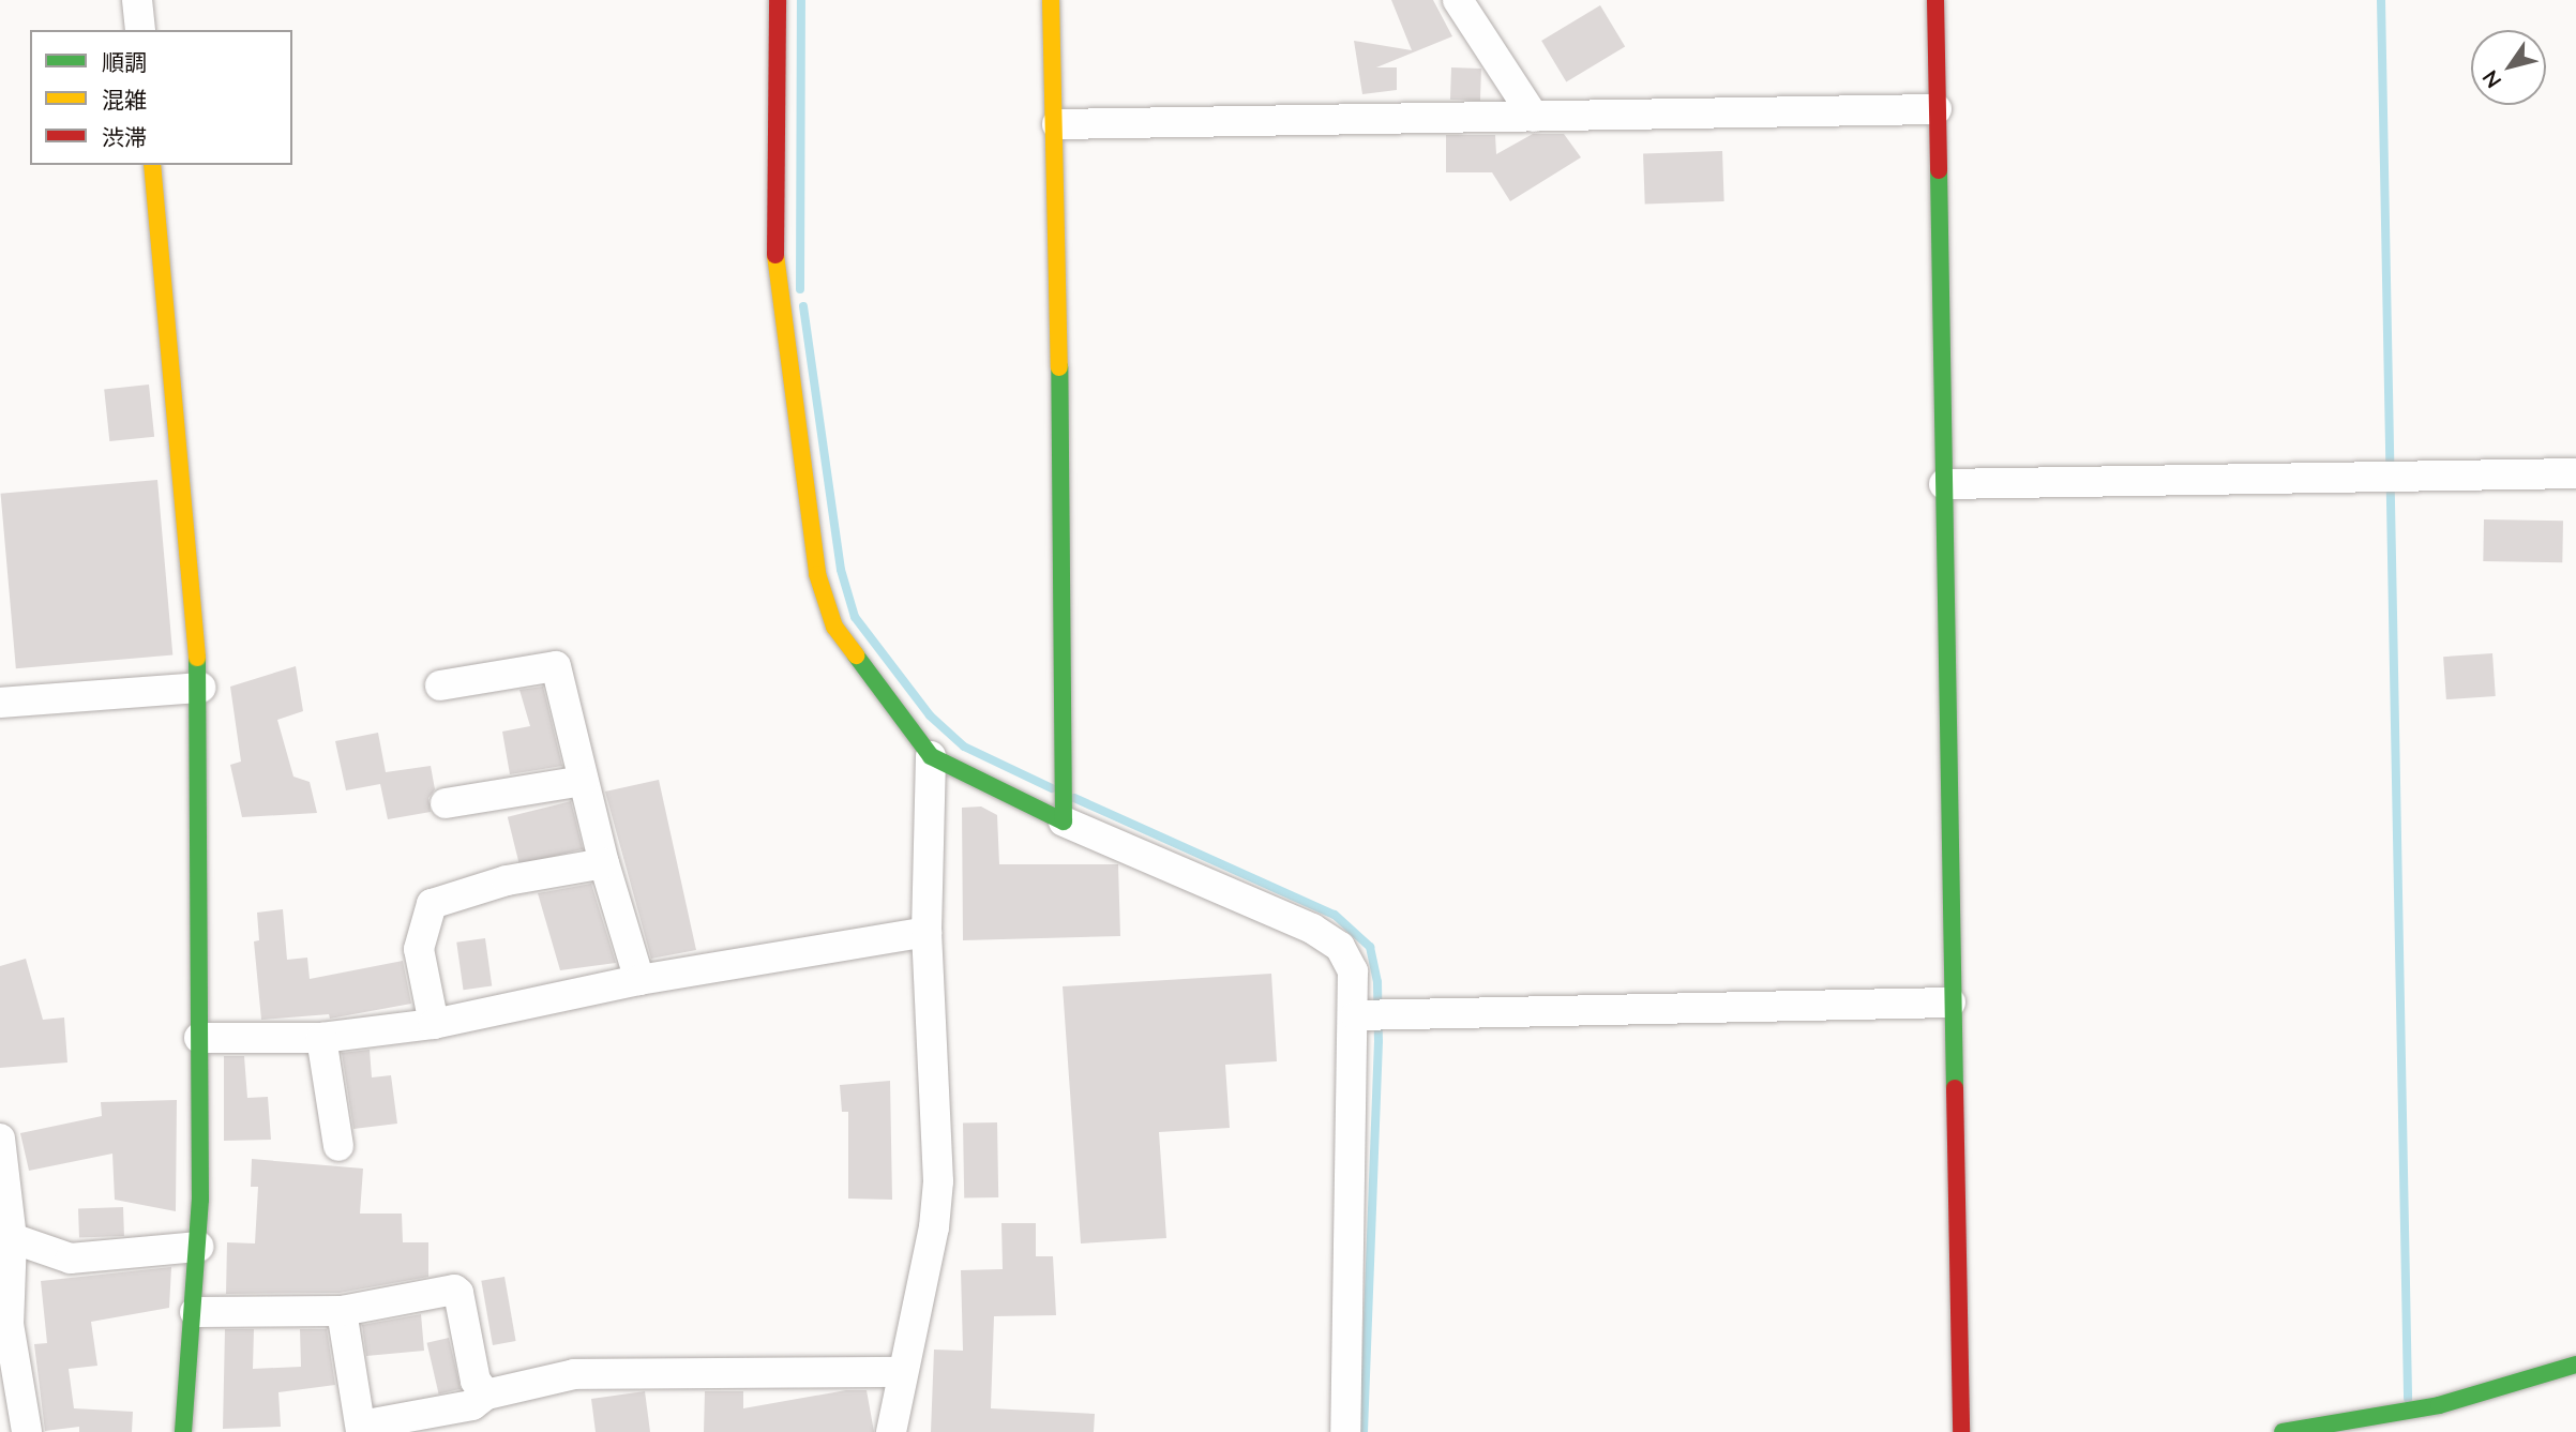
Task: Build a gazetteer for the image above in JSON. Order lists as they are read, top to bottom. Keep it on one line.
{"legend":["順調","混雑","渋滞"],"north":"bottom left"}
